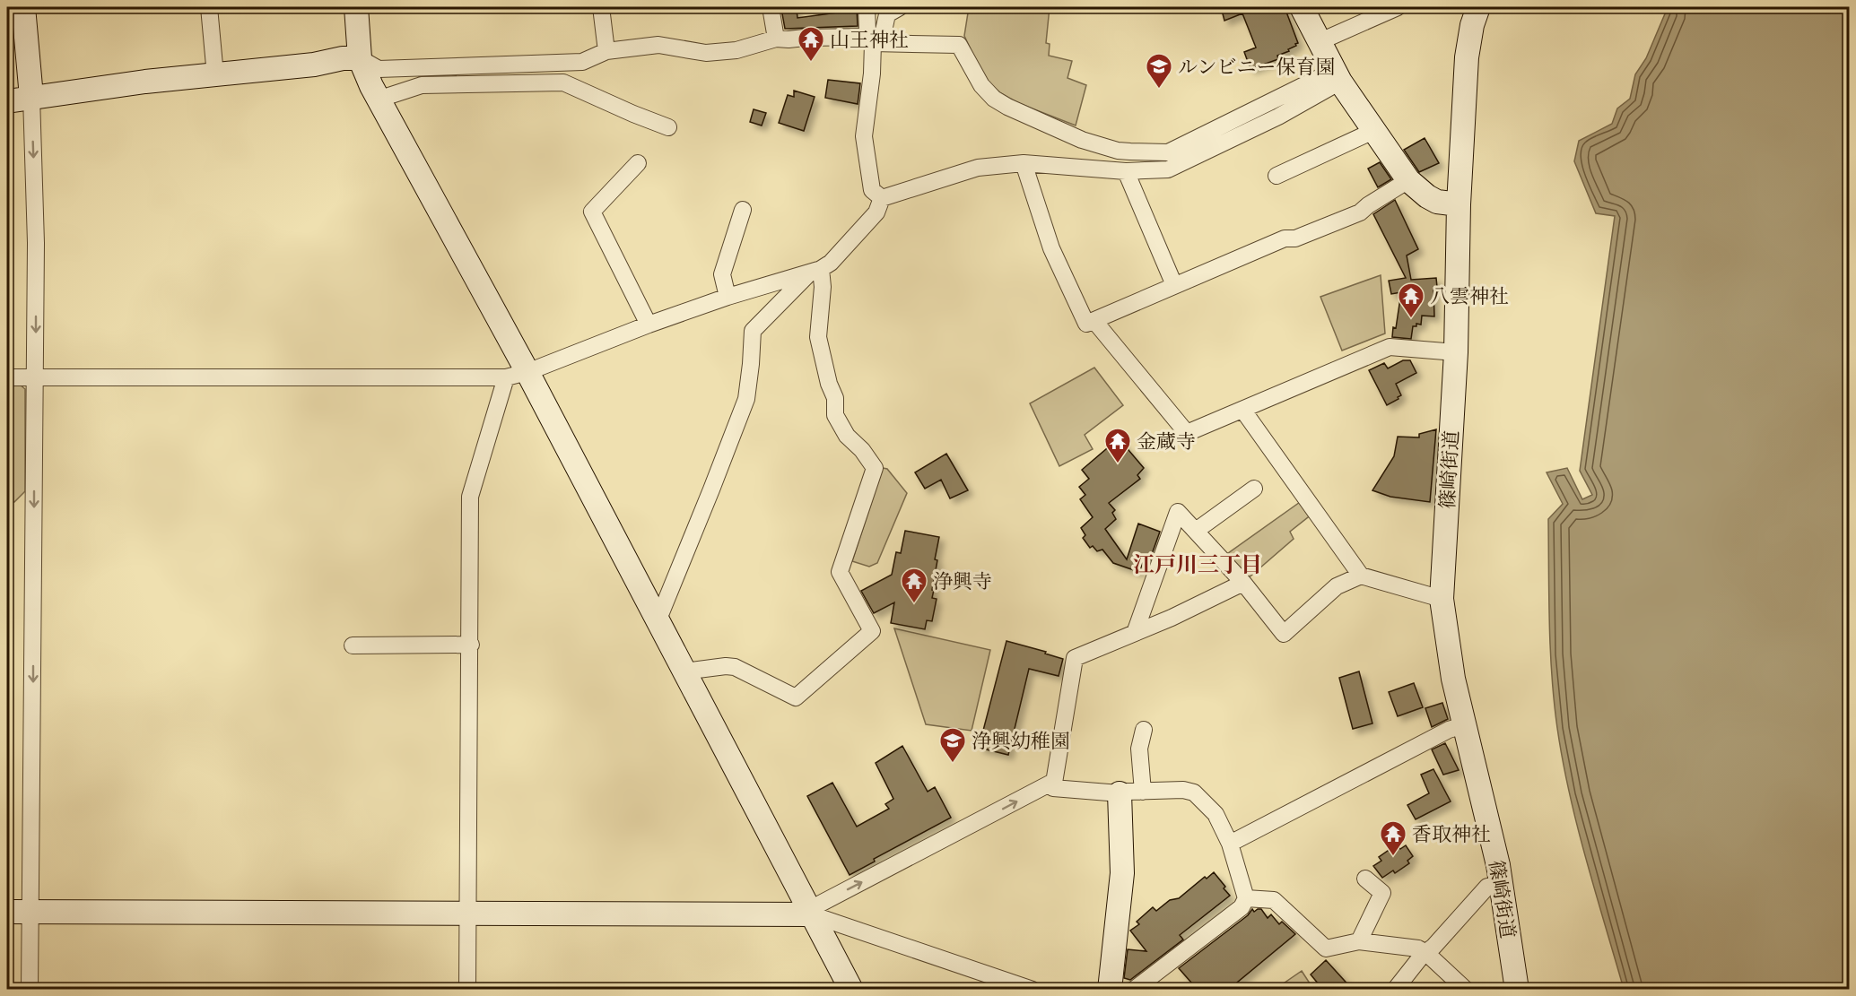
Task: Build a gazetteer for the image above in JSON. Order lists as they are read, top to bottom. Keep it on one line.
{"streets":{"street":["篠崎街道"]},"districts":["江戸川三丁目"],"places":{"temple":["山王神社","八雲神社","金蔵寺","浄興寺","香取神社"],"school or university":["ルンビニー保育園","浄興幼稚園"]}}
